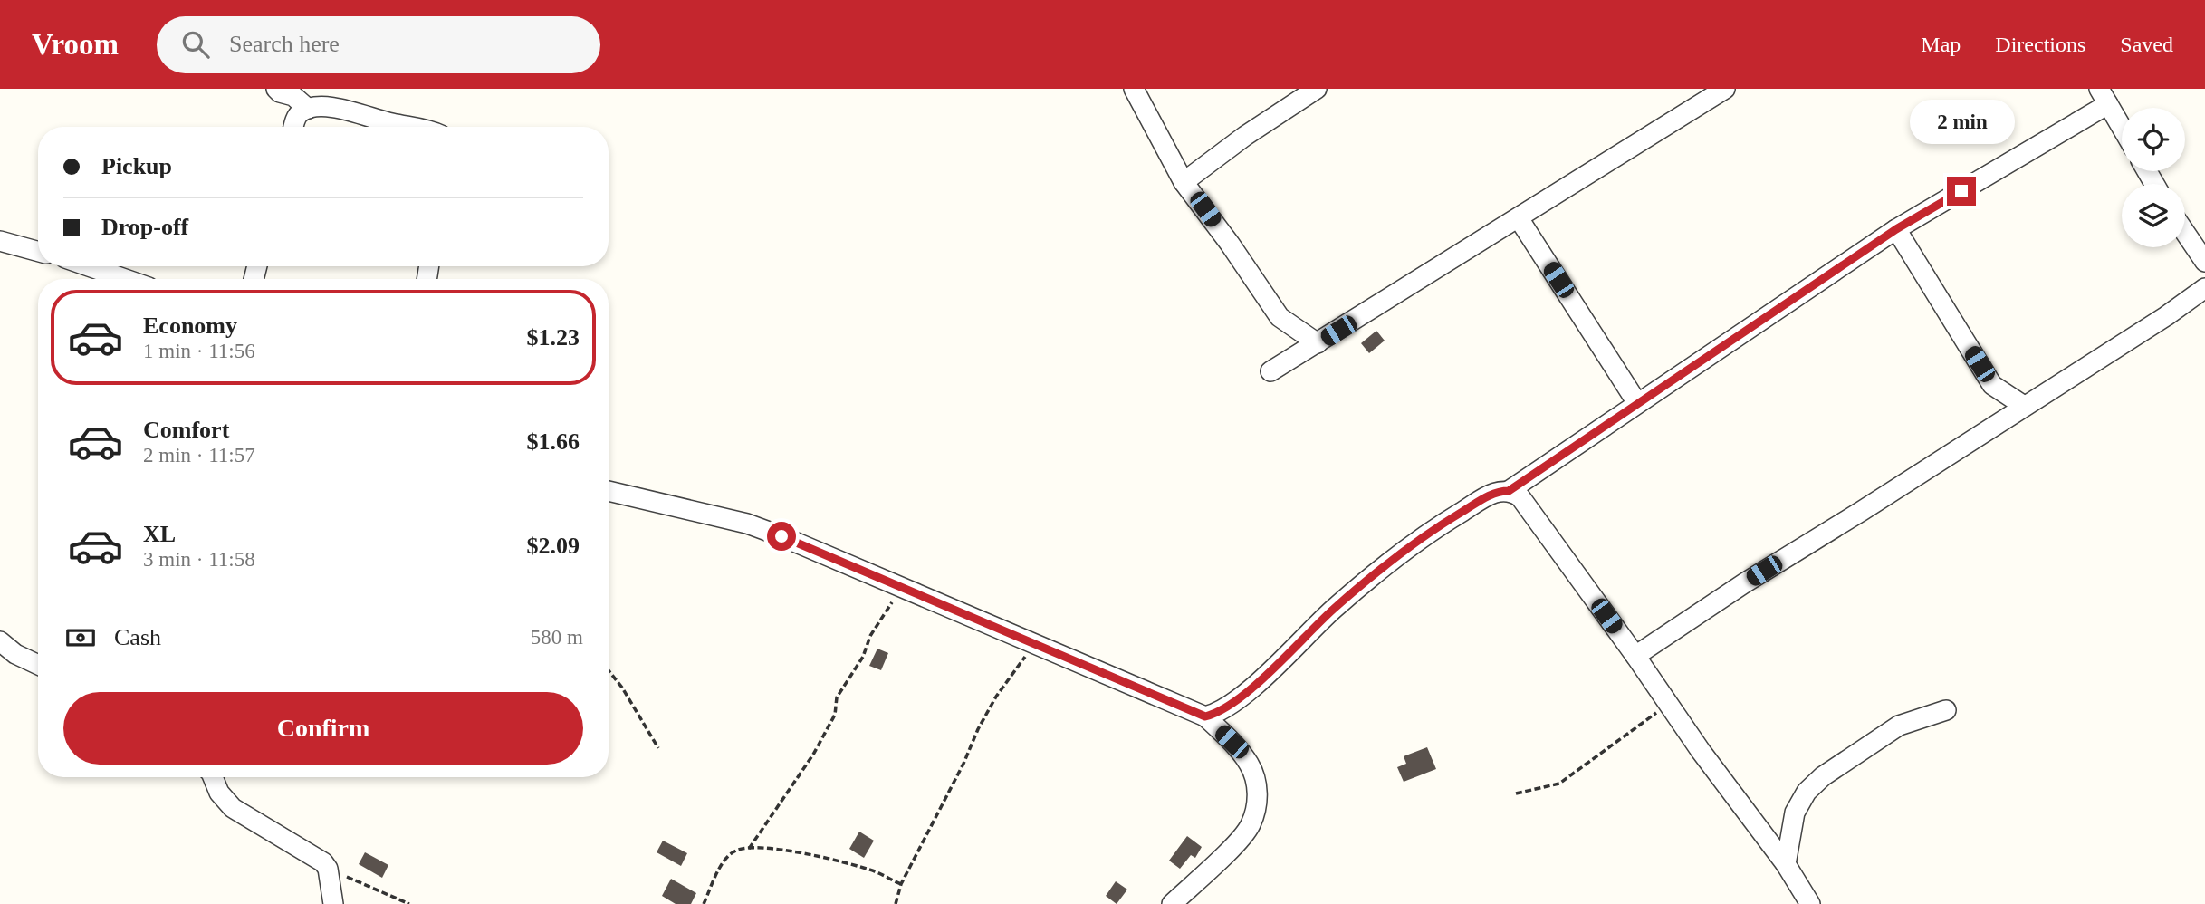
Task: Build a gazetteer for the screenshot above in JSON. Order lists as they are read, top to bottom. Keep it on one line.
{"page":{"header":"Vroom","search":"Search here","nav":["Map","Directions","Saved"],"bubble":"2 min","banner":["Pickup","Drop-off"],"list":[{"name":"Economy","note":"1 min · 11:56","value":"$1.23"},{"name":"Comfort","note":"2 min · 11:57","value":"$1.66"},{"name":"XL","note":"3 min · 11:58","value":"$2.09"}],"pay":["Cash","580 m"],"buttons":"Confirm"}}
